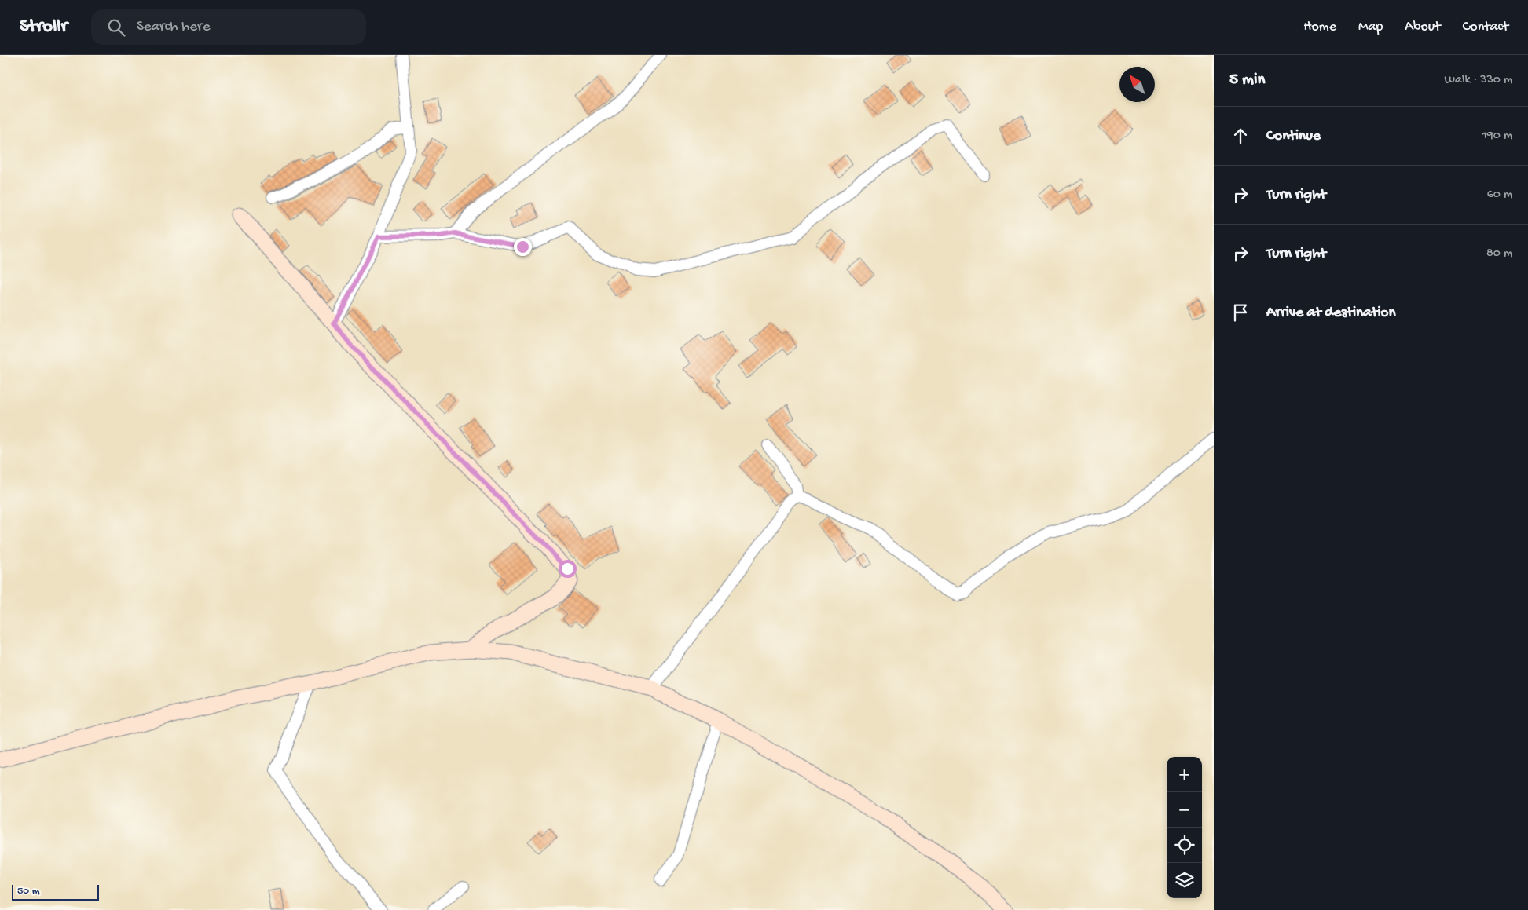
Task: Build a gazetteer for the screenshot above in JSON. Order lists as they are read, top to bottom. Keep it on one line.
{"scale_bar":"50 m","north":"top left","page":{"header":"Strollr","search":"Search here","nav":["Home","Map","About","Contact"],"heading":["5 min","Walk · 330 m"],"list":[["Continue","190 m"],["Turn right","60 m"],["Turn right","80 m"],"Arrive at destination"],"map_buttons":["+","−"],"scale":"50 m"}}
